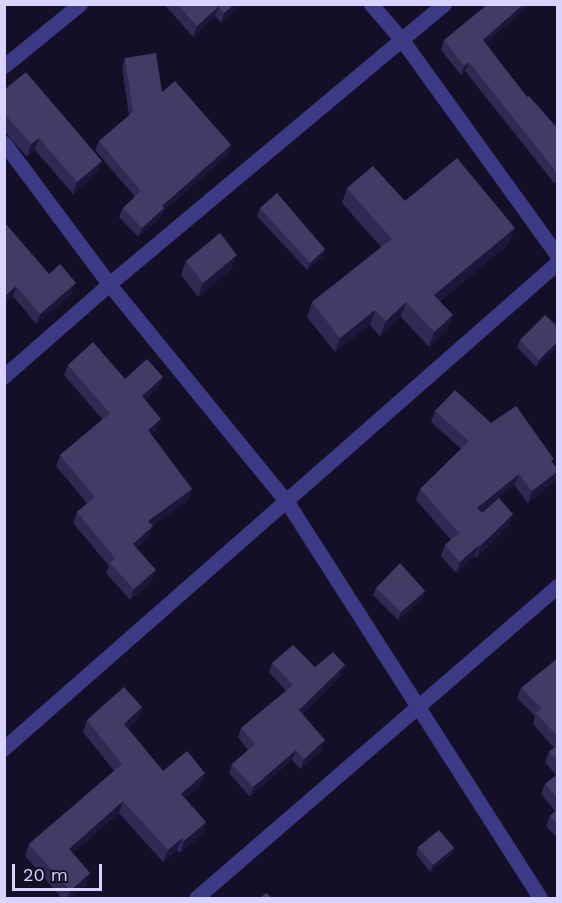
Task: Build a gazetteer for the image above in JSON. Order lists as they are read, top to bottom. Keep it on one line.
{"scale_bar":"20 m"}
